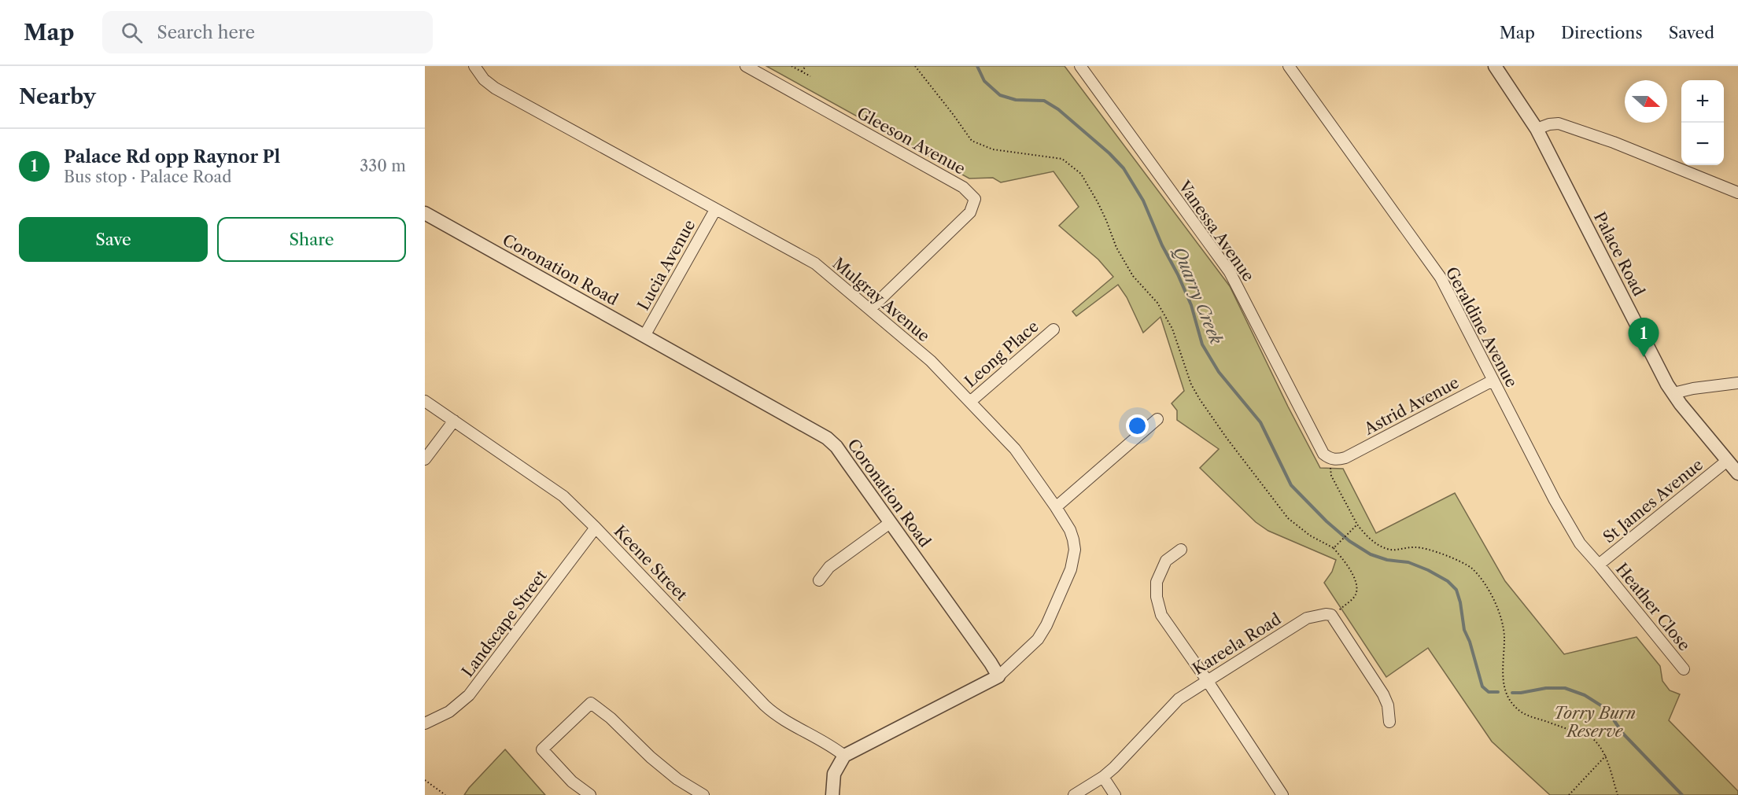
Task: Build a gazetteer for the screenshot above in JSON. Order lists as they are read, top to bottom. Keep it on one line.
{"streets":{"street":["Gleeson Avenue","Vanessa Avenue","Palace Road","Lucia Avenue","Coronation Road","Mulgray Avenue","Geraldine Avenue","Leong Place","Astrid Avenue","St James Avenue","Keene Street","Heather Close","Landscape Street","Kareela Road"]},"crossings":[["Gleeson Avenue","Mulgray Avenue"],["Vanessa Avenue","Astrid Avenue"],["Palace Road","St James Avenue"],["Lucia Avenue","Coronation Road"],["Lucia Avenue","Mulgray Avenue"],["Coronation Road","Mulgray Avenue"],["Mulgray Avenue","Leong Place"],["Geraldine Avenue","Astrid Avenue"],["Geraldine Avenue","St James Avenue"],["Geraldine Avenue","Heather Close"],["St James Avenue","Heather Close"],["Keene Street","Landscape Street"]],"water":["Quarry Creek"],"parks":["Torry Burn Reserve"],"north":"right","page":{"header":"Map","search":"Search here","nav":["Map","Directions","Saved"],"heading":"Nearby","map_buttons":["+","−"],"list":[{"mark":"1","name":"Palace Rd opp Raynor Pl","note":"Bus stop · Palace Road","value":"330 m"}],"buttons":["Save","Share"],"pins":"1"}}
